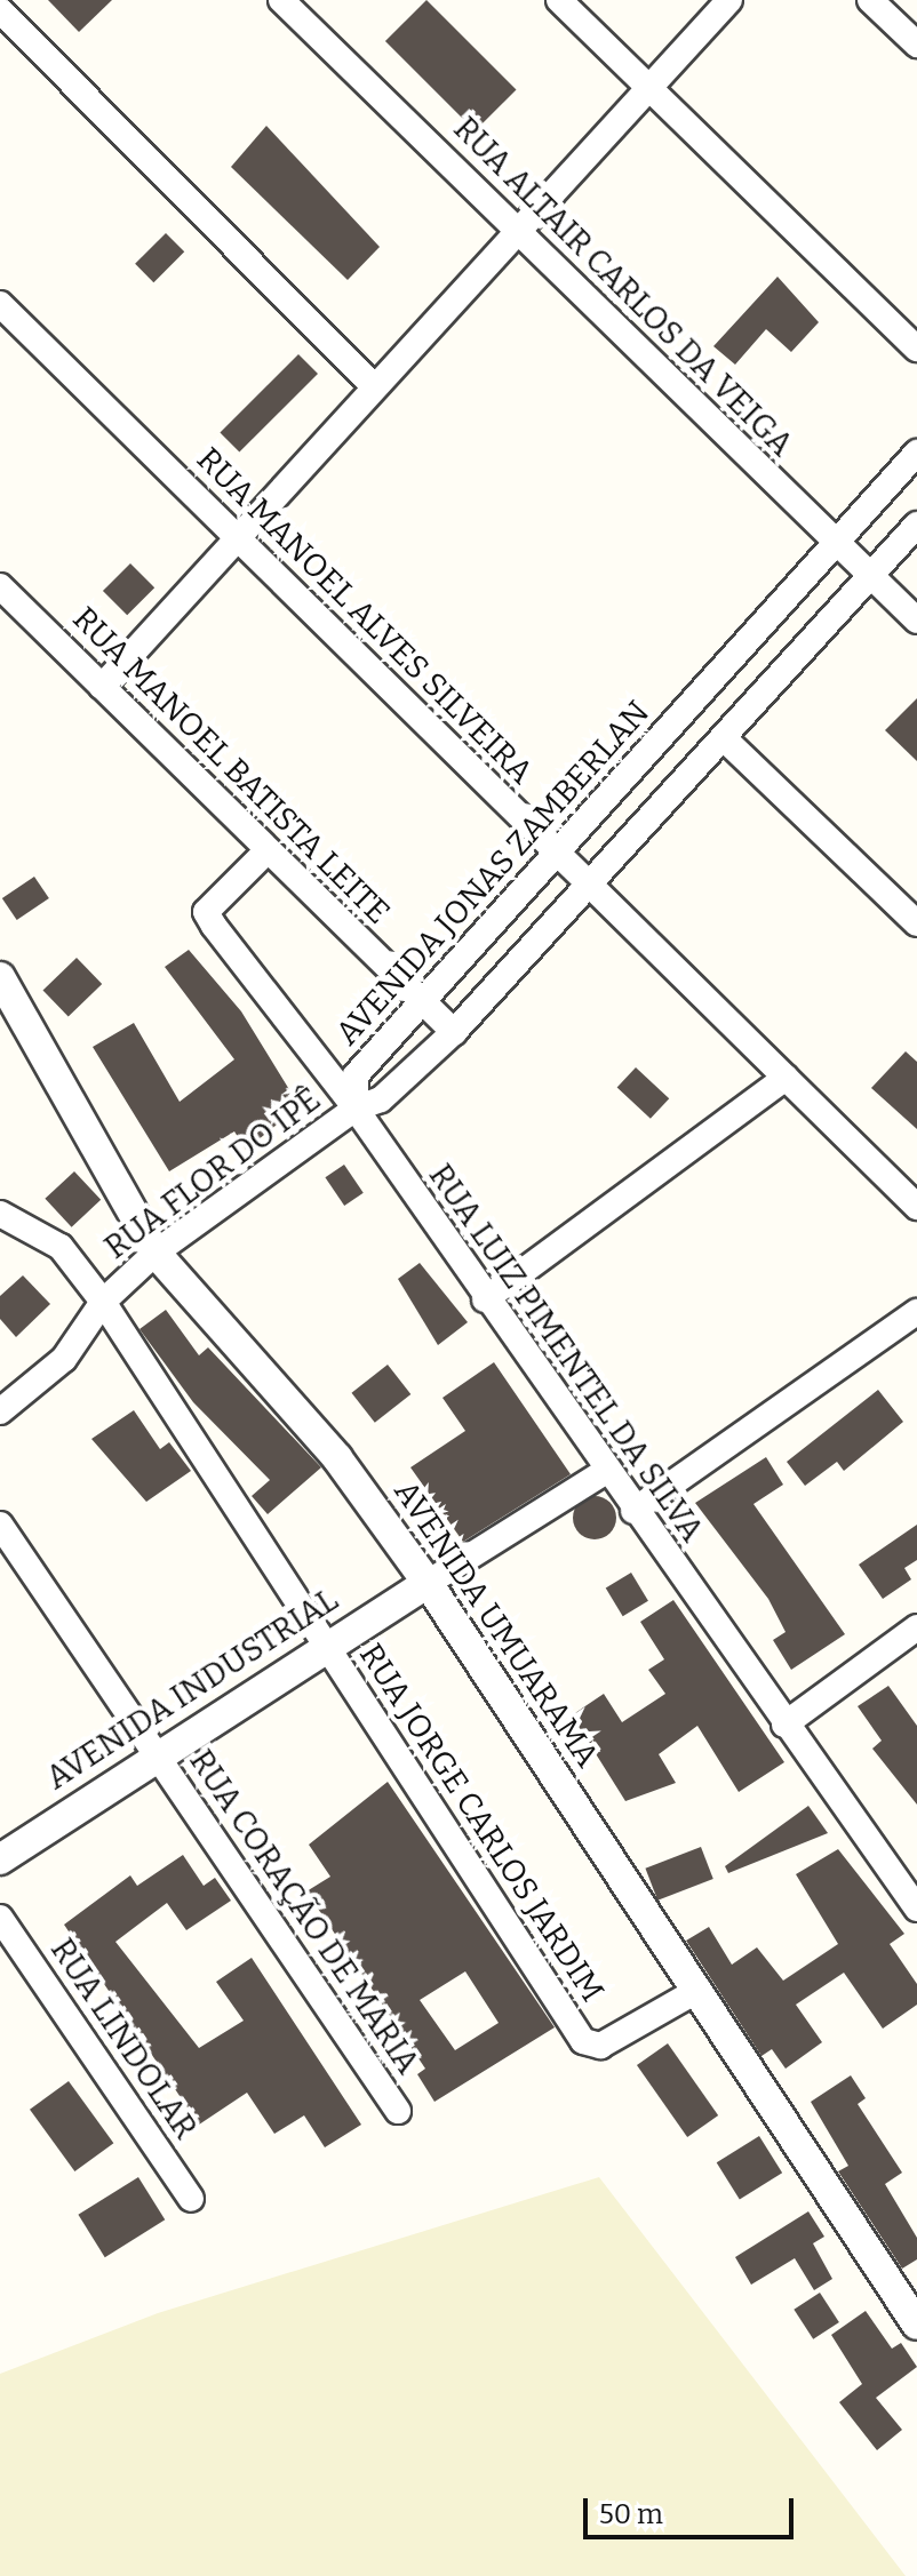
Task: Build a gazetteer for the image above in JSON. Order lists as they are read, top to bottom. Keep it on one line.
{"streets":{"street":["RUA ALTAIR CARLOS DA VEIGA","RUA MANOEL ALVES SILVEIRA","RUA MANOEL BATISTA LEITE","AVENIDA JONAS ZAMBERLAN","RUA FLOR DO IPÊ","RUA LUIZ PIMENTEL DA SILVA","AVENIDA UMUARAMA","AVENIDA INDUSTRIAL","RUA JORGE CARLOS JARDIM","RUA CORAÇÃO DE MARIA","RUA LINDOLAR"]},"crossings":[["RUA ALTAIR CARLOS DA VEIGA","AVENIDA JONAS ZAMBERLAN"],["RUA MANOEL ALVES SILVEIRA","AVENIDA JONAS ZAMBERLAN"],["RUA MANOEL BATISTA LEITE","AVENIDA JONAS ZAMBERLAN"],["RUA MANOEL BATISTA LEITE","RUA LUIZ PIMENTEL DA SILVA"],["AVENIDA JONAS ZAMBERLAN","RUA FLOR DO IPÊ"],["AVENIDA JONAS ZAMBERLAN","RUA LUIZ PIMENTEL DA SILVA"],["RUA FLOR DO IPÊ","RUA LUIZ PIMENTEL DA SILVA"],["RUA FLOR DO IPÊ","AVENIDA UMUARAMA"],["RUA FLOR DO IPÊ","RUA JORGE CARLOS JARDIM"],["AVENIDA UMUARAMA","AVENIDA INDUSTRIAL"],["AVENIDA UMUARAMA","RUA JORGE CARLOS JARDIM"],["AVENIDA INDUSTRIAL","RUA JORGE CARLOS JARDIM"],["AVENIDA INDUSTRIAL","RUA CORAÇÃO DE MARIA"]],"scale_bar":"50 m"}
